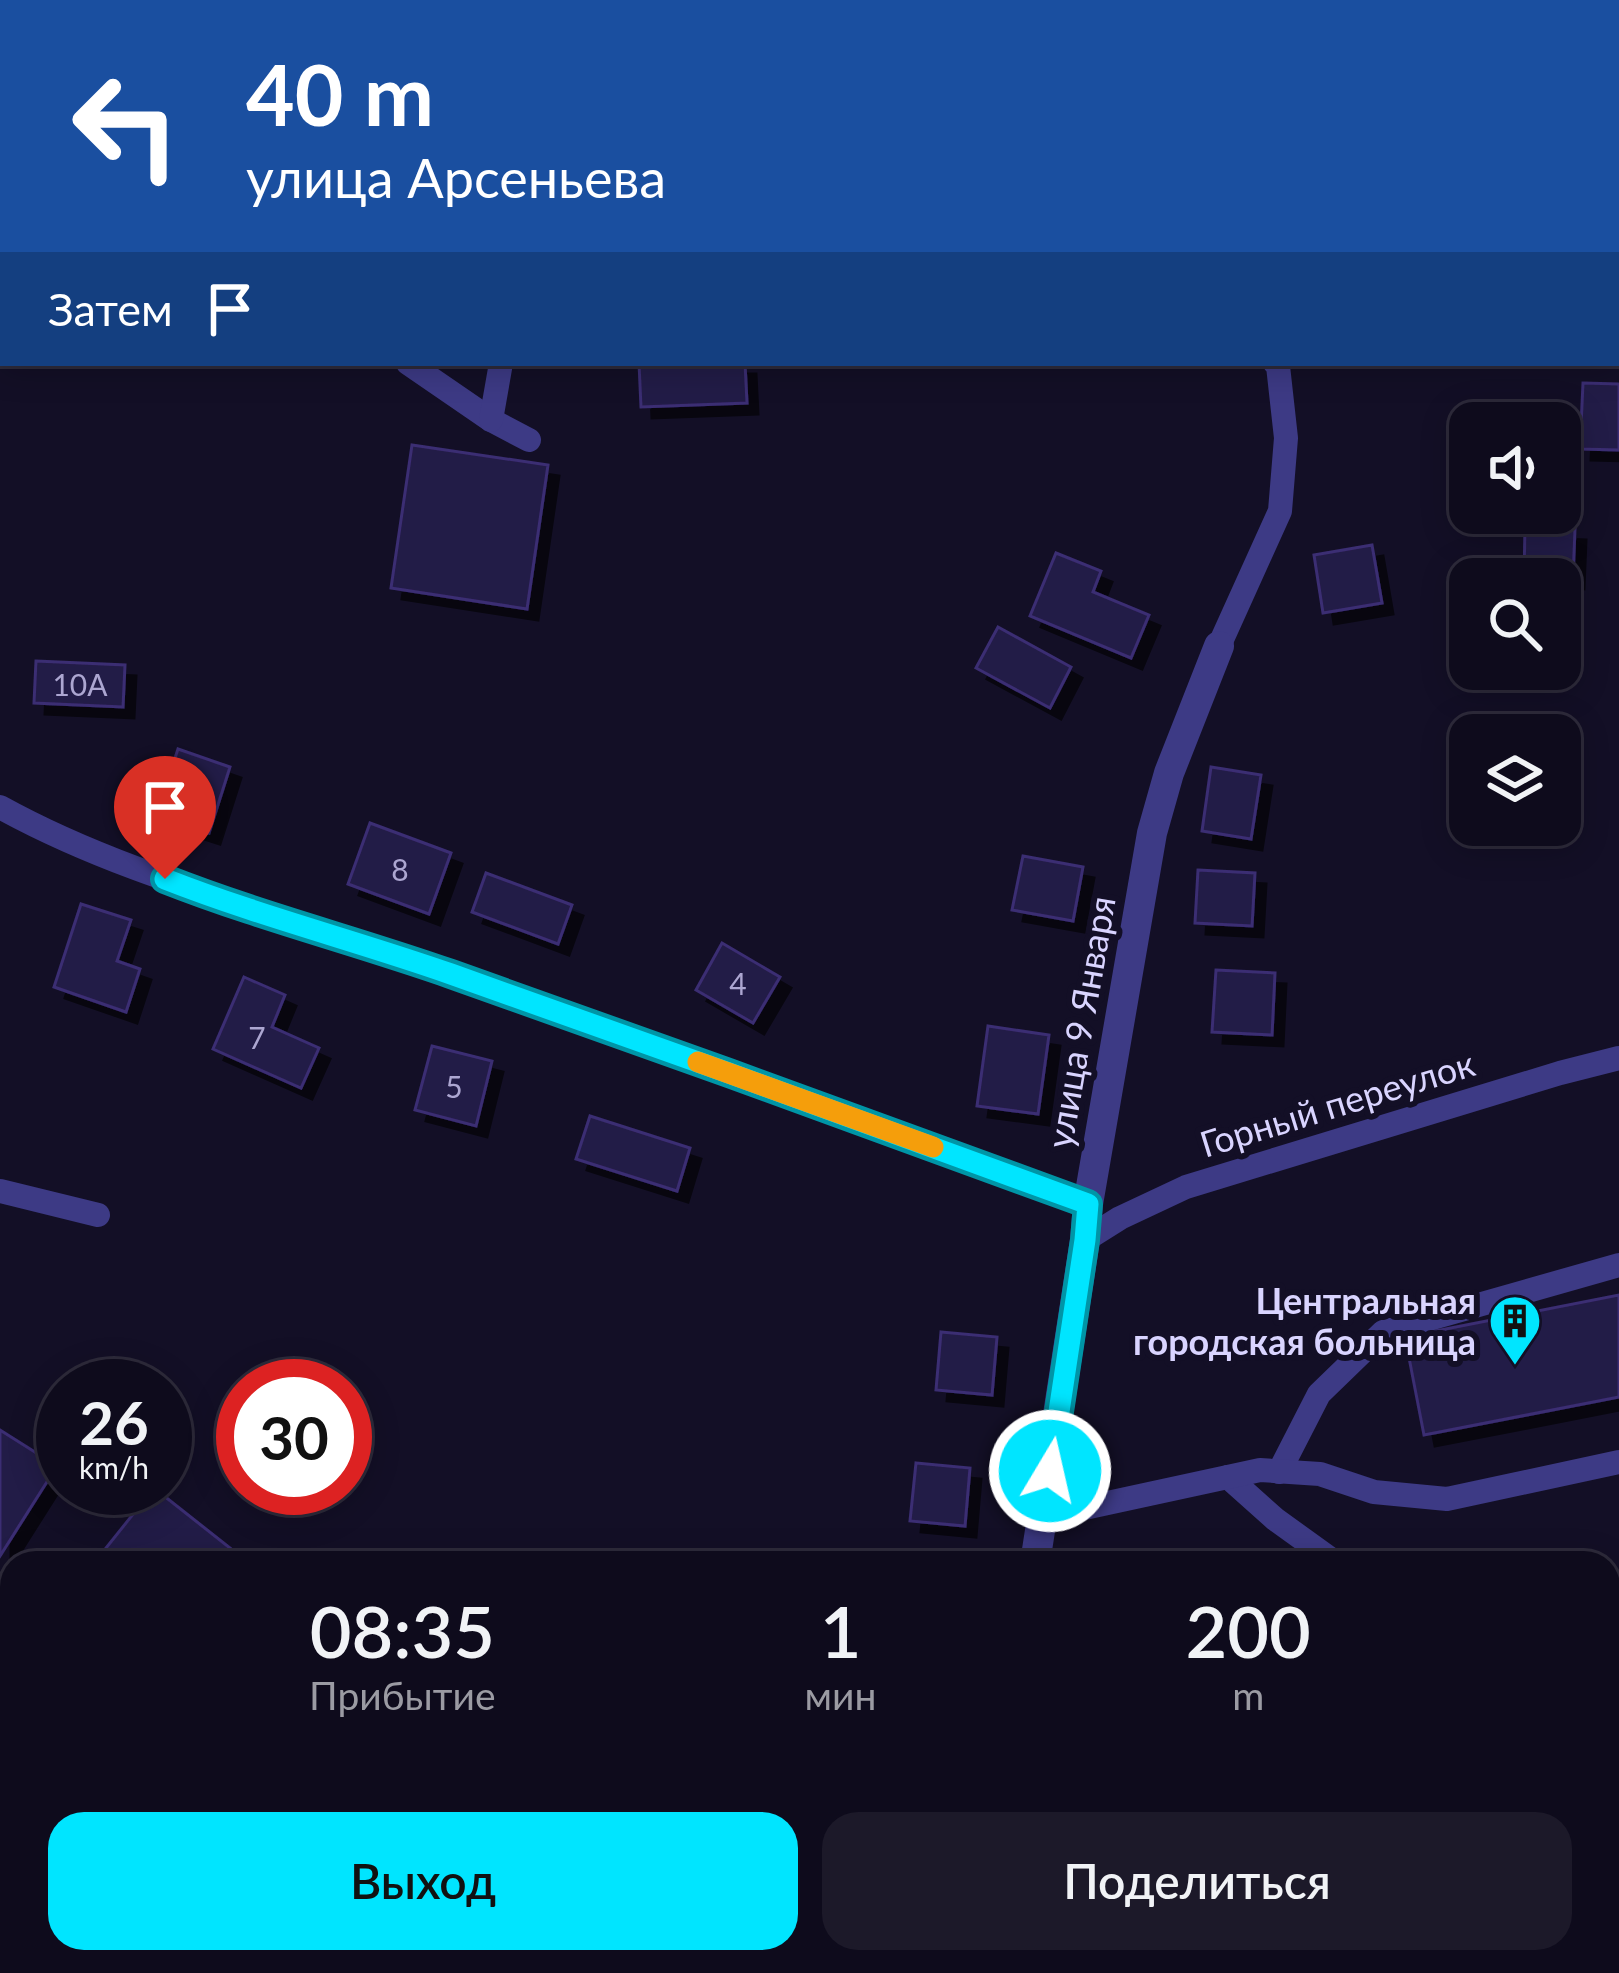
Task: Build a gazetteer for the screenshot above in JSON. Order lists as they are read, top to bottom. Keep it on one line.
{"streets":{"street":["улица 9 Января"],"lane":["Горный переулок"]},"crossings":[["улица 9 Января","Горный переулок"]],"places":{"building":["Центральная городская больница"]},"house_numbers":["10А","8","4","7","5"],"page":{"turn":["40 m","улица Арсеньева"],"then":"Затем","speed":"26 km/h","limit":"30","eta":["08:35","Прибытие","1","мин","200","m"],"buttons":["Выход","Поделиться"]}}
